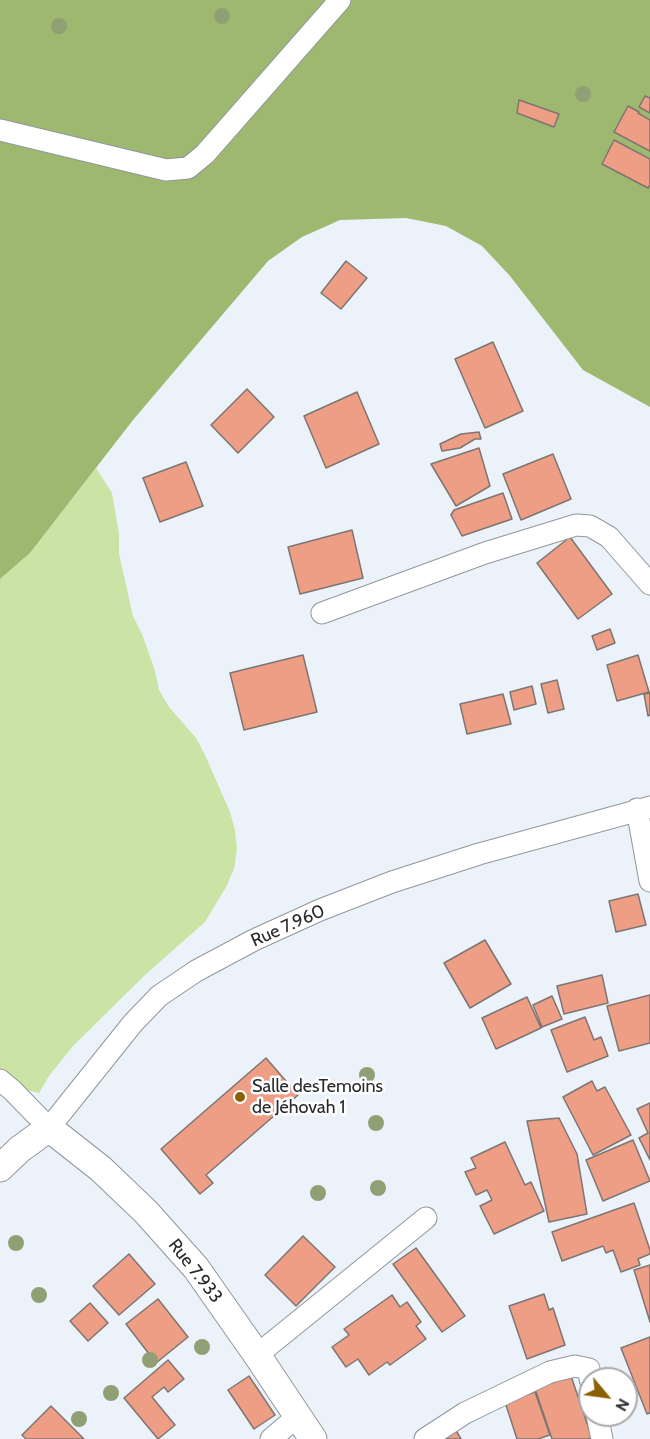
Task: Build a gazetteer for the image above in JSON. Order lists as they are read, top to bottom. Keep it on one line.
{"streets":{"street":["Rue 7.960","Rue 7.933"]},"crossings":[["Rue 7.960","Rue 7.933"]],"places":["Salle desTemoins de Jéhovah 1"],"north":"bottom right"}
